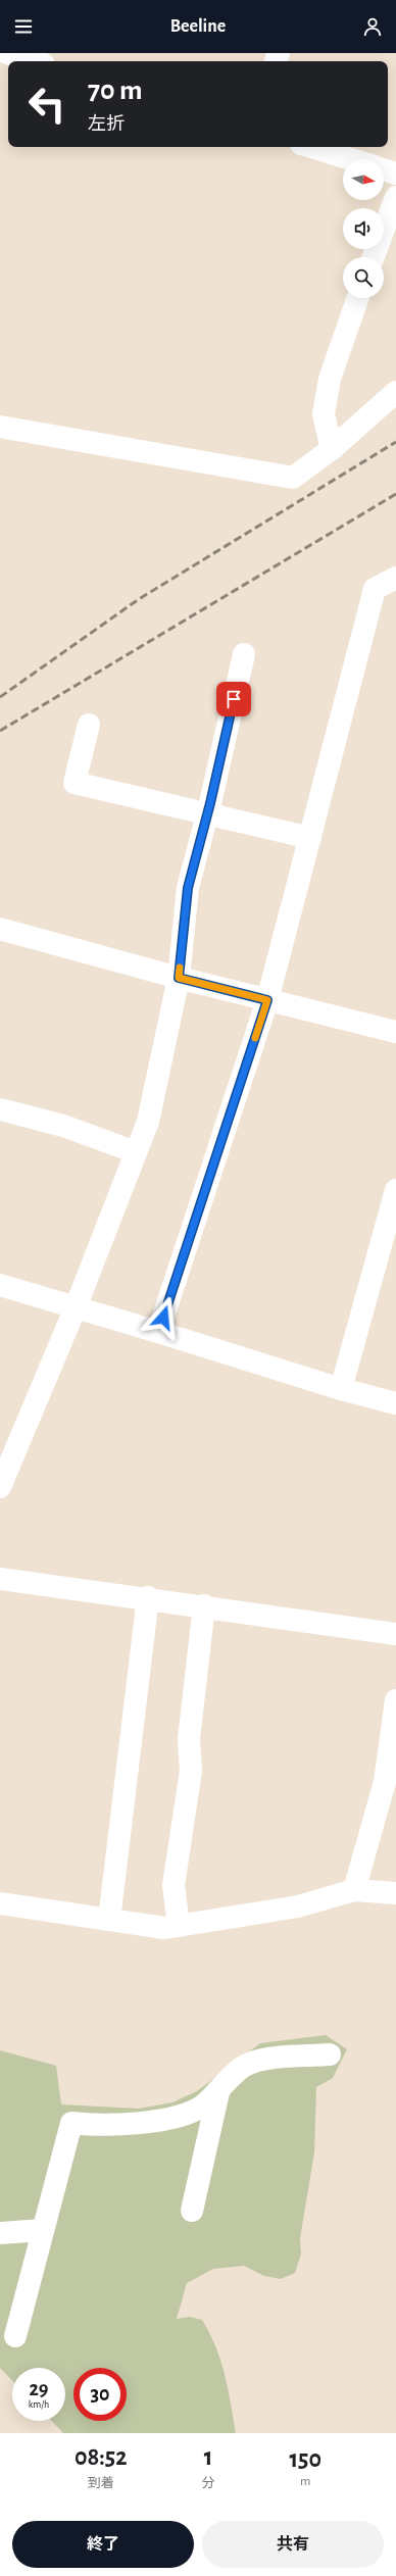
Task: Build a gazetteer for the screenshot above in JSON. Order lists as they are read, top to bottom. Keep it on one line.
{"north":"right","page":{"header":"Beeline","turn":["70 m","左折"],"speed":"29 km/h","limit":"30","eta":["08:52","到着","1","分","150","m"],"buttons":["終了","共有"]}}
